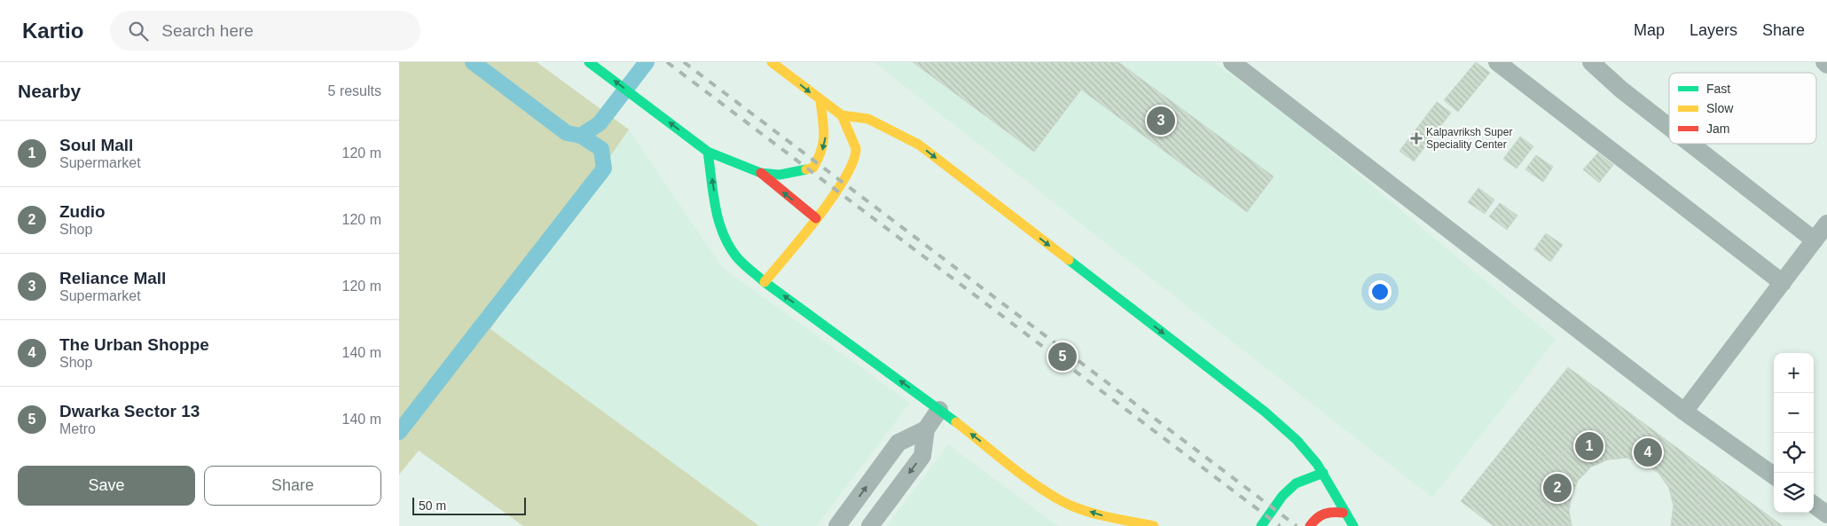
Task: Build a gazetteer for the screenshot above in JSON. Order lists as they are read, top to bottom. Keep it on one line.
{"places":{"health":["Kalpavriksh Super Speciality Center"]},"legend":["Fast","Slow","Jam"],"scale_bar":"50 m","page":{"header":"Kartio","search":"Search here","nav":["Map","Layers","Share"],"heading":["Nearby","5 results"],"pins":["3","5","1","4","2"],"list":[{"mark":"1","name":"Soul Mall","note":"Supermarket","value":"120 m"},{"mark":"2","name":"Zudio","note":"Shop","value":"120 m"},{"mark":"3","name":"Reliance Mall","note":"Supermarket","value":"120 m"},{"mark":"4","name":"The Urban Shoppe","note":"Shop","value":"140 m"},{"mark":"5","name":"Dwarka Sector 13","note":"Metro","value":"140 m"}],"map_buttons":["+","−"],"buttons":["Save","Share"],"scale":"50 m"}}
